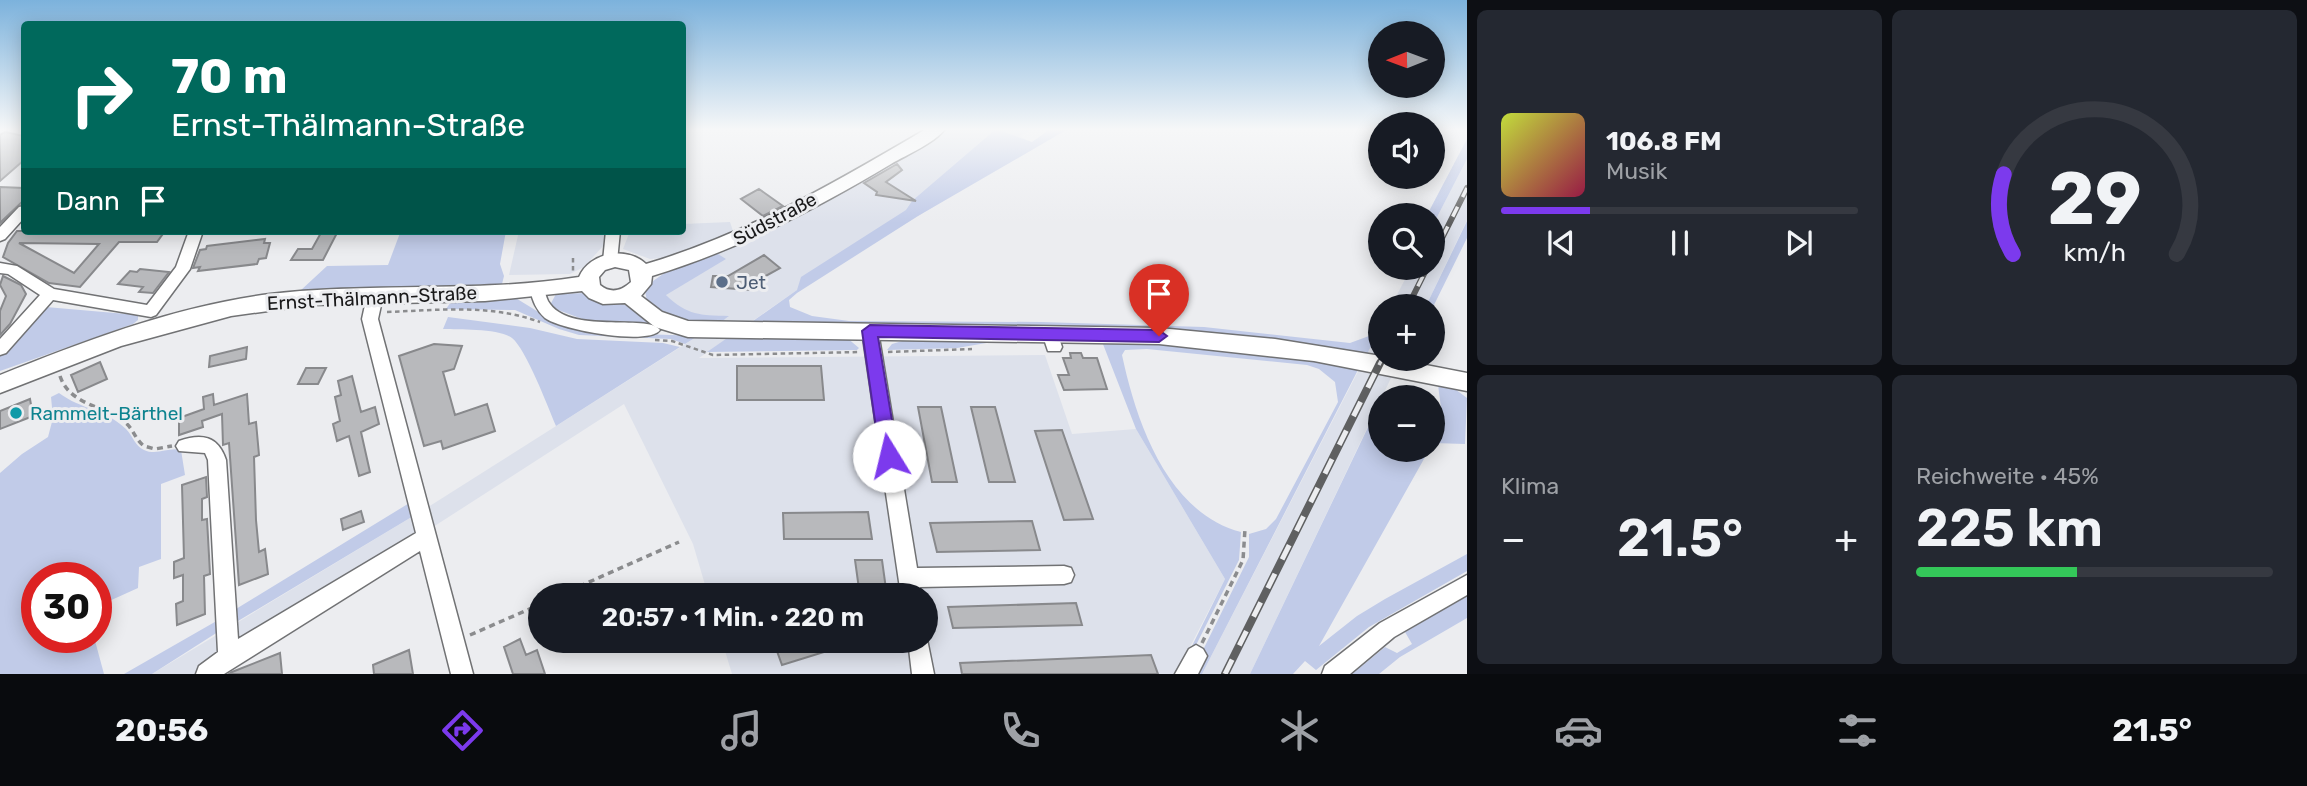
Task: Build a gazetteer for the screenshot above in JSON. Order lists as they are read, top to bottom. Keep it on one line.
{"streets":{"main road":["Südstraße","Ernst-Thälmann-Straße"]},"places":["Jet","Rammelt-Bärthel"],"north":"left","page":{"map_buttons":["+","−"],"turn":["70 m","Ernst-Thälmann-Straße"],"song":["106.8 FM","Musik"],"then":"Dann","tile":["Klima",["Reichweite · 45%","225 km"]],"heat":["−","21.5°","+"],"limit":"30","trip":"20:57 · 1 Min. · 220 m","tabs":["20:56","21.5°"],"gauge":["29","km/h"]}}
